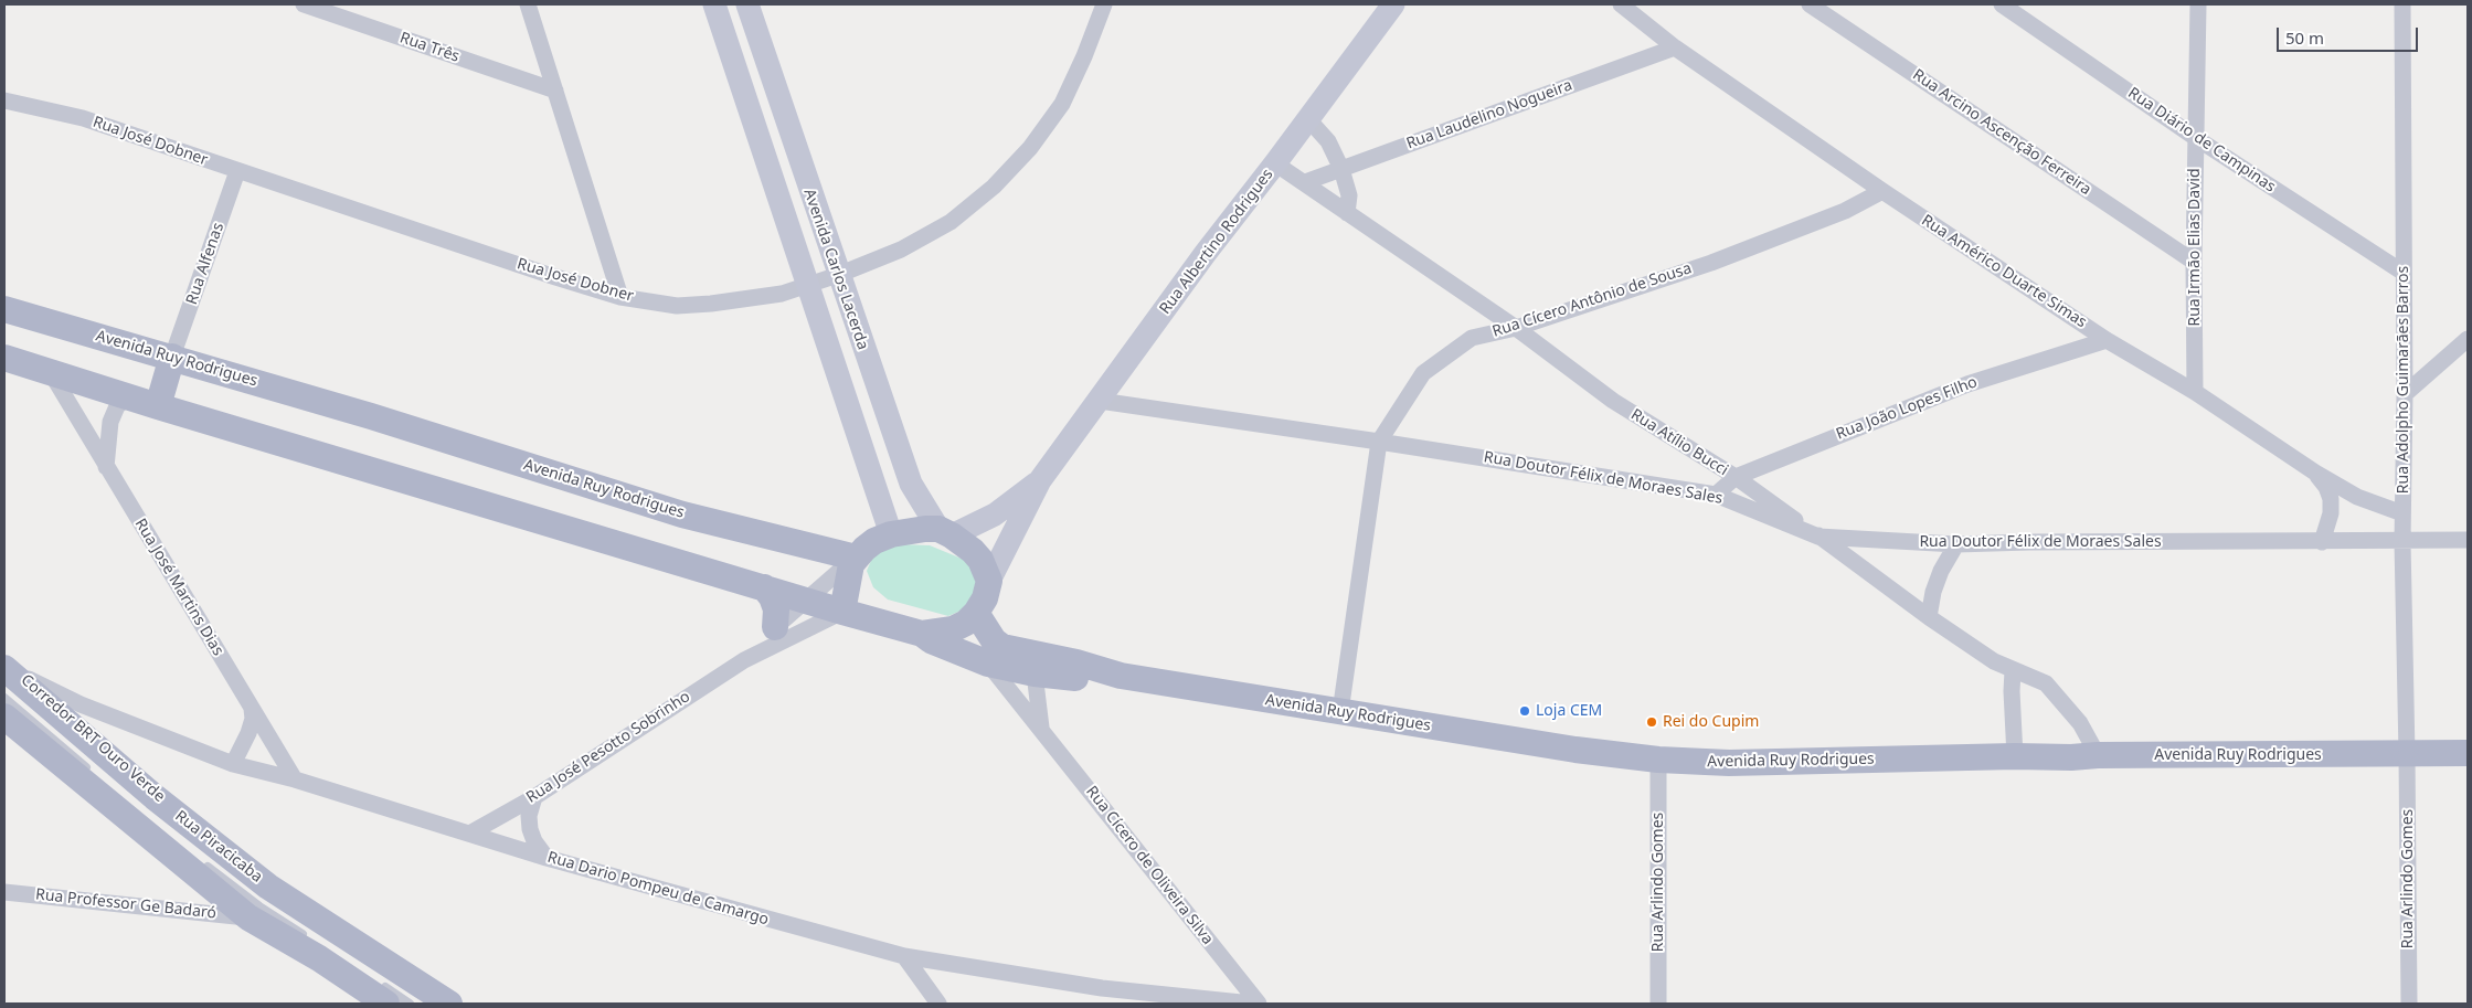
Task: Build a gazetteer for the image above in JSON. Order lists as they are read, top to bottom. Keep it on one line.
{"streets":{"main road":["Rua Albertino Rodrigues","Avenida Carlos Lacerda","Avenida Ruy Rodrigues","Rua Piracicaba"],"street":["Rua Três","Rua Laudelino Nogueira","Rua Arcino Ascenção Ferreira","Rua Diário de Campinas","Rua José Dobner","Rua Irmão Elias David","Rua Alfenas","Rua Américo Duarte Simas","Rua Cícero Antônio de Sousa","Rua Adolpho Guimarães Barros","Rua João Lopes Filho","Rua Atílio Bucci","Rua Doutor Félix de Moraes Sales","Rua José Martins Dias","Rua José Pesotto Sobrinho","Rua Cícero de Oliveira Silva","Rua Arlindo Gomes","Rua Dario Pompeu de Camargo","Rua Professor Ge Badaró"],"lane":["Corredor BRT Ouro Verde"]},"crossings":[["Rua Laudelino Nogueira","Rua Américo Duarte Simas"],["Rua Laudelino Nogueira","Rua Atílio Bucci"],["Rua Arcino Ascenção Ferreira","Rua Irmão Elias David"],["Rua Diário de Campinas","Rua Irmão Elias David"],["Rua Diário de Campinas","Rua Adolpho Guimarães Barros"],["Rua José Dobner","Rua Alfenas"],["Rua José Dobner","Avenida Carlos Lacerda"],["Rua Albertino Rodrigues","Avenida Carlos Lacerda"],["Rua Albertino Rodrigues","Avenida Ruy Rodrigues"],["Rua Albertino Rodrigues","Rua Atílio Bucci"],["Rua Albertino Rodrigues","Rua Doutor Félix de Moraes Sales"],["Rua Albertino Rodrigues","Rua José Pesotto Sobrinho"],["Rua Irmão Elias David","Rua Américo Duarte Simas"],["Rua Alfenas","Avenida Ruy Rodrigues"],["Avenida Carlos Lacerda","Avenida Ruy Rodrigues"],["Avenida Carlos Lacerda","Rua José Pesotto Sobrinho"],["Rua Américo Duarte Simas","Rua Cícero Antônio de Sousa"],["Rua Américo Duarte Simas","Rua Adolpho Guimarães Barros"],["Rua Américo Duarte Simas","Rua João Lopes Filho"],["Rua Cícero Antônio de Sousa","Avenida Ruy Rodrigues"],["Rua Cícero Antônio de Sousa","Rua Atílio Bucci"],["Rua Cícero Antônio de Sousa","Rua Doutor Félix de Moraes Sales"],["Avenida Ruy Rodrigues","Rua Adolpho Guimarães Barros"],["Avenida Ruy Rodrigues","Rua Atílio Bucci"],["Avenida Ruy Rodrigues","Rua José Martins Dias"],["Avenida Ruy Rodrigues","Rua José Pesotto Sobrinho"],["Avenida Ruy Rodrigues","Rua Cícero de Oliveira Silva"],["Avenida Ruy Rodrigues","Rua Arlindo Gomes"],["Rua Adolpho Guimarães Barros","Rua Doutor Félix de Moraes Sales"],["Rua Adolpho Guimarães Barros","Rua Arlindo Gomes"],["Rua João Lopes Filho","Rua Atílio Bucci"],["Rua João Lopes Filho","Rua Doutor Félix de Moraes Sales"],["Rua Atílio Bucci","Rua Doutor Félix de Moraes Sales"],["Rua José Martins Dias","Rua Dario Pompeu de Camargo"],["Rua José Pesotto Sobrinho","Rua Dario Pompeu de Camargo"],["Rua Piracicaba","Rua Dario Pompeu de Camargo"]],"places":["Loja CEM","Rei do Cupim"],"scale_bar":"50 m"}
